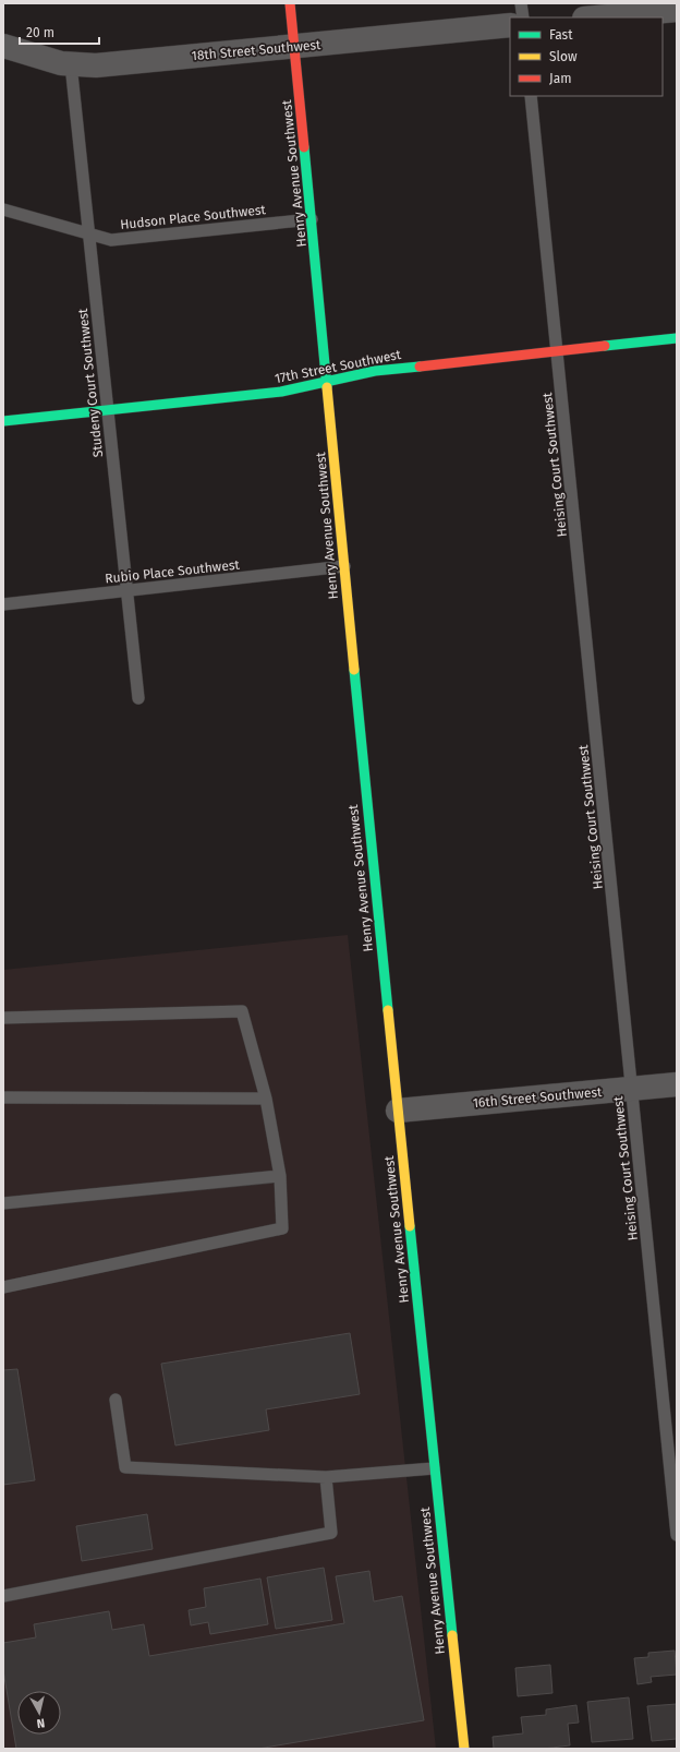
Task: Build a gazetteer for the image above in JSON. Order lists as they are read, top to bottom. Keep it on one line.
{"streets":{"street":["18th Street Southwest","Henry Avenue Southwest","17th Street Southwest","16th Street Southwest"],"lane":["Hudson Place Southwest","Studeny Court Southwest","Heising Court Southwest","Rubio Place Southwest"]},"crossings":[["18th Street Southwest","Henry Avenue Southwest"],["18th Street Southwest","Studeny Court Southwest"],["Henry Avenue Southwest","Hudson Place Southwest"],["Henry Avenue Southwest","17th Street Southwest"],["Henry Avenue Southwest","Rubio Place Southwest"],["Henry Avenue Southwest","16th Street Southwest"],["Hudson Place Southwest","Studeny Court Southwest"],["17th Street Southwest","Studeny Court Southwest"],["17th Street Southwest","Heising Court Southwest"],["Studeny Court Southwest","Rubio Place Southwest"],["Heising Court Southwest","16th Street Southwest"]],"legend":["Fast","Slow","Jam"],"scale_bar":"20 m","north":"bottom"}
